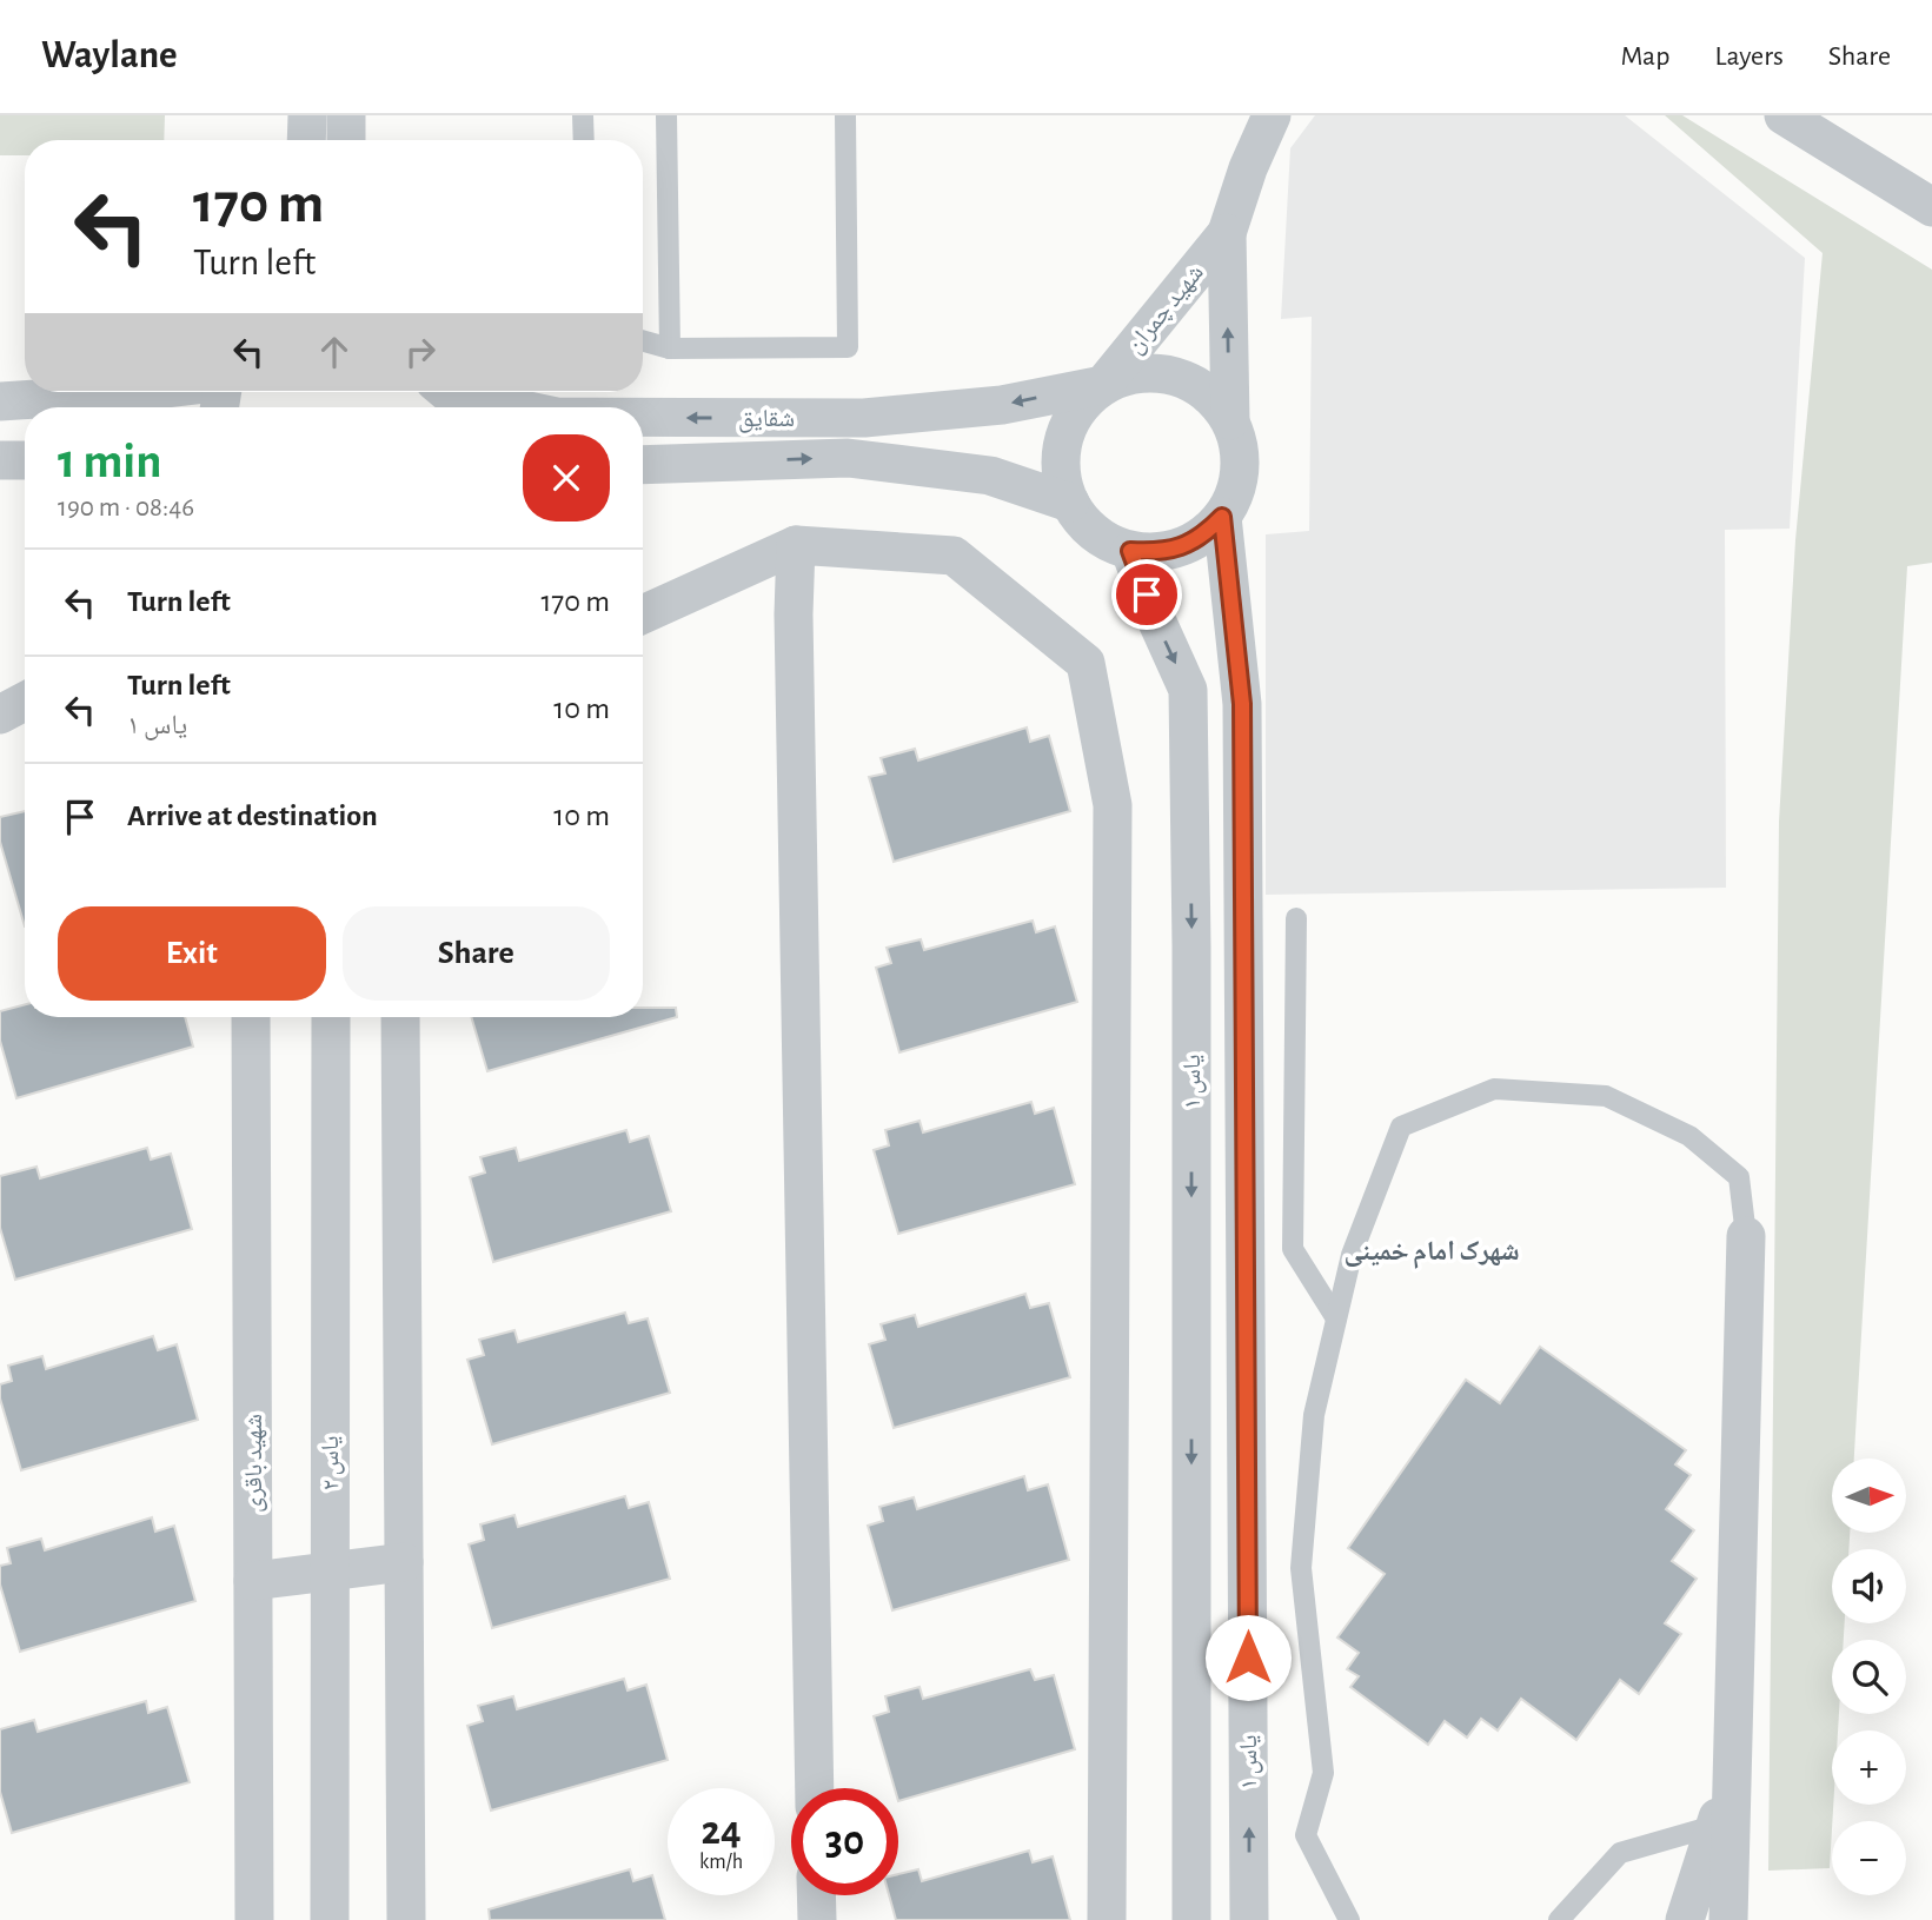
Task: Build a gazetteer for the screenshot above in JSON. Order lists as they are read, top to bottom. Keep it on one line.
{"streets":{"street":["شهید چمران","شقایق","یاس ۱","شهید باقری","یاس ۲"]},"crossings":[["شهید چمران","شقایق"],["شهید چمران","یاس ۱"],["شقایق","یاس ۱"]],"one_way":["شهید چمران"],"districts":["شهرک امام خمینی"],"north":"right","page":{"header":"Waylane","nav":["Map","Layers","Share"],"turn":["170 m","Turn left"],"heading":["1 min","190 m · 08:46"],"list":[{"name":"Turn left","value":"170 m"},{"name":"Turn left","note":"یاس ۱","value":"10 m"},{"name":"Arrive at destination","value":"10 m"}],"buttons":["Exit","Share"],"map_buttons":["+","−"],"speed":"24 km/h","limit":"30"}}
